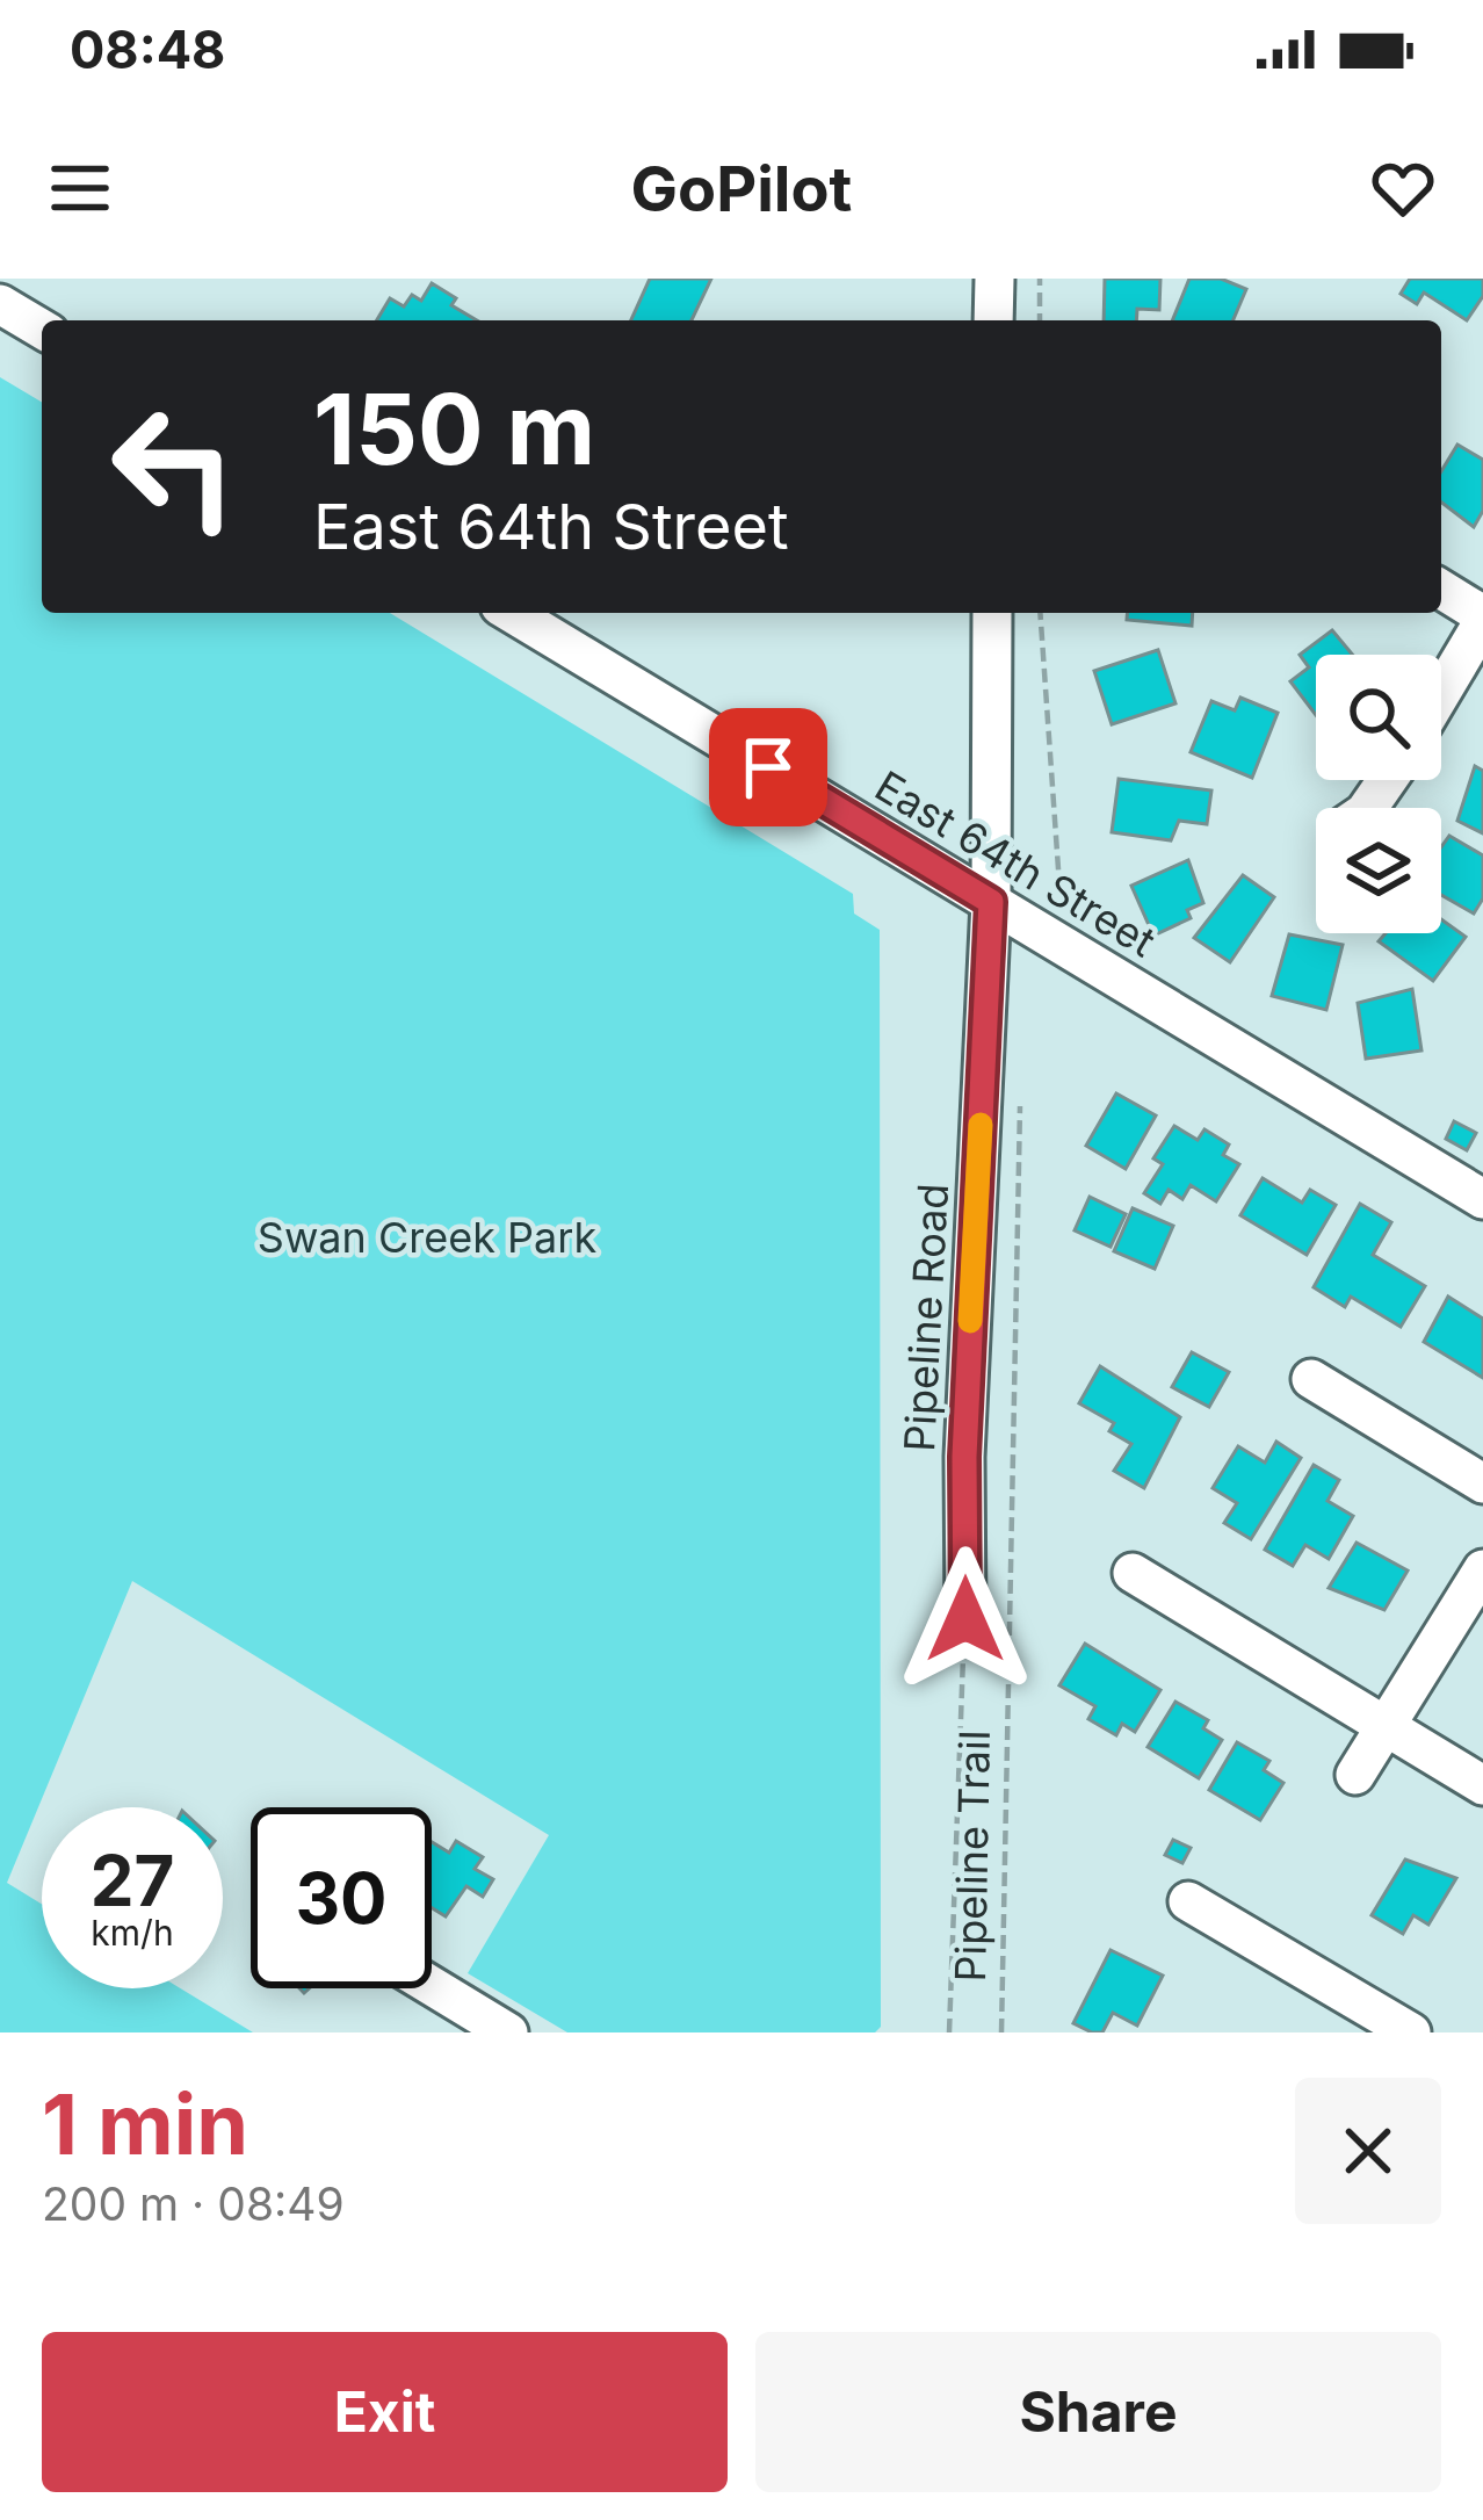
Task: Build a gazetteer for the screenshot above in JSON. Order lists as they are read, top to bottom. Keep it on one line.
{"streets":{"street":["East 64th Street","Pipeline Road"],"path":["Pipeline Trail"]},"crossings":[["East 64th Street","Pipeline Road"]],"parks":["Swan Creek Park"],"page":{"status":"08:48","header":"GoPilot","turn":["150 m","East 64th Street"],"speed":"27 km/h","limit":"30","heading":["1 min","200 m · 08:49"],"buttons":["Exit","Share"]}}
